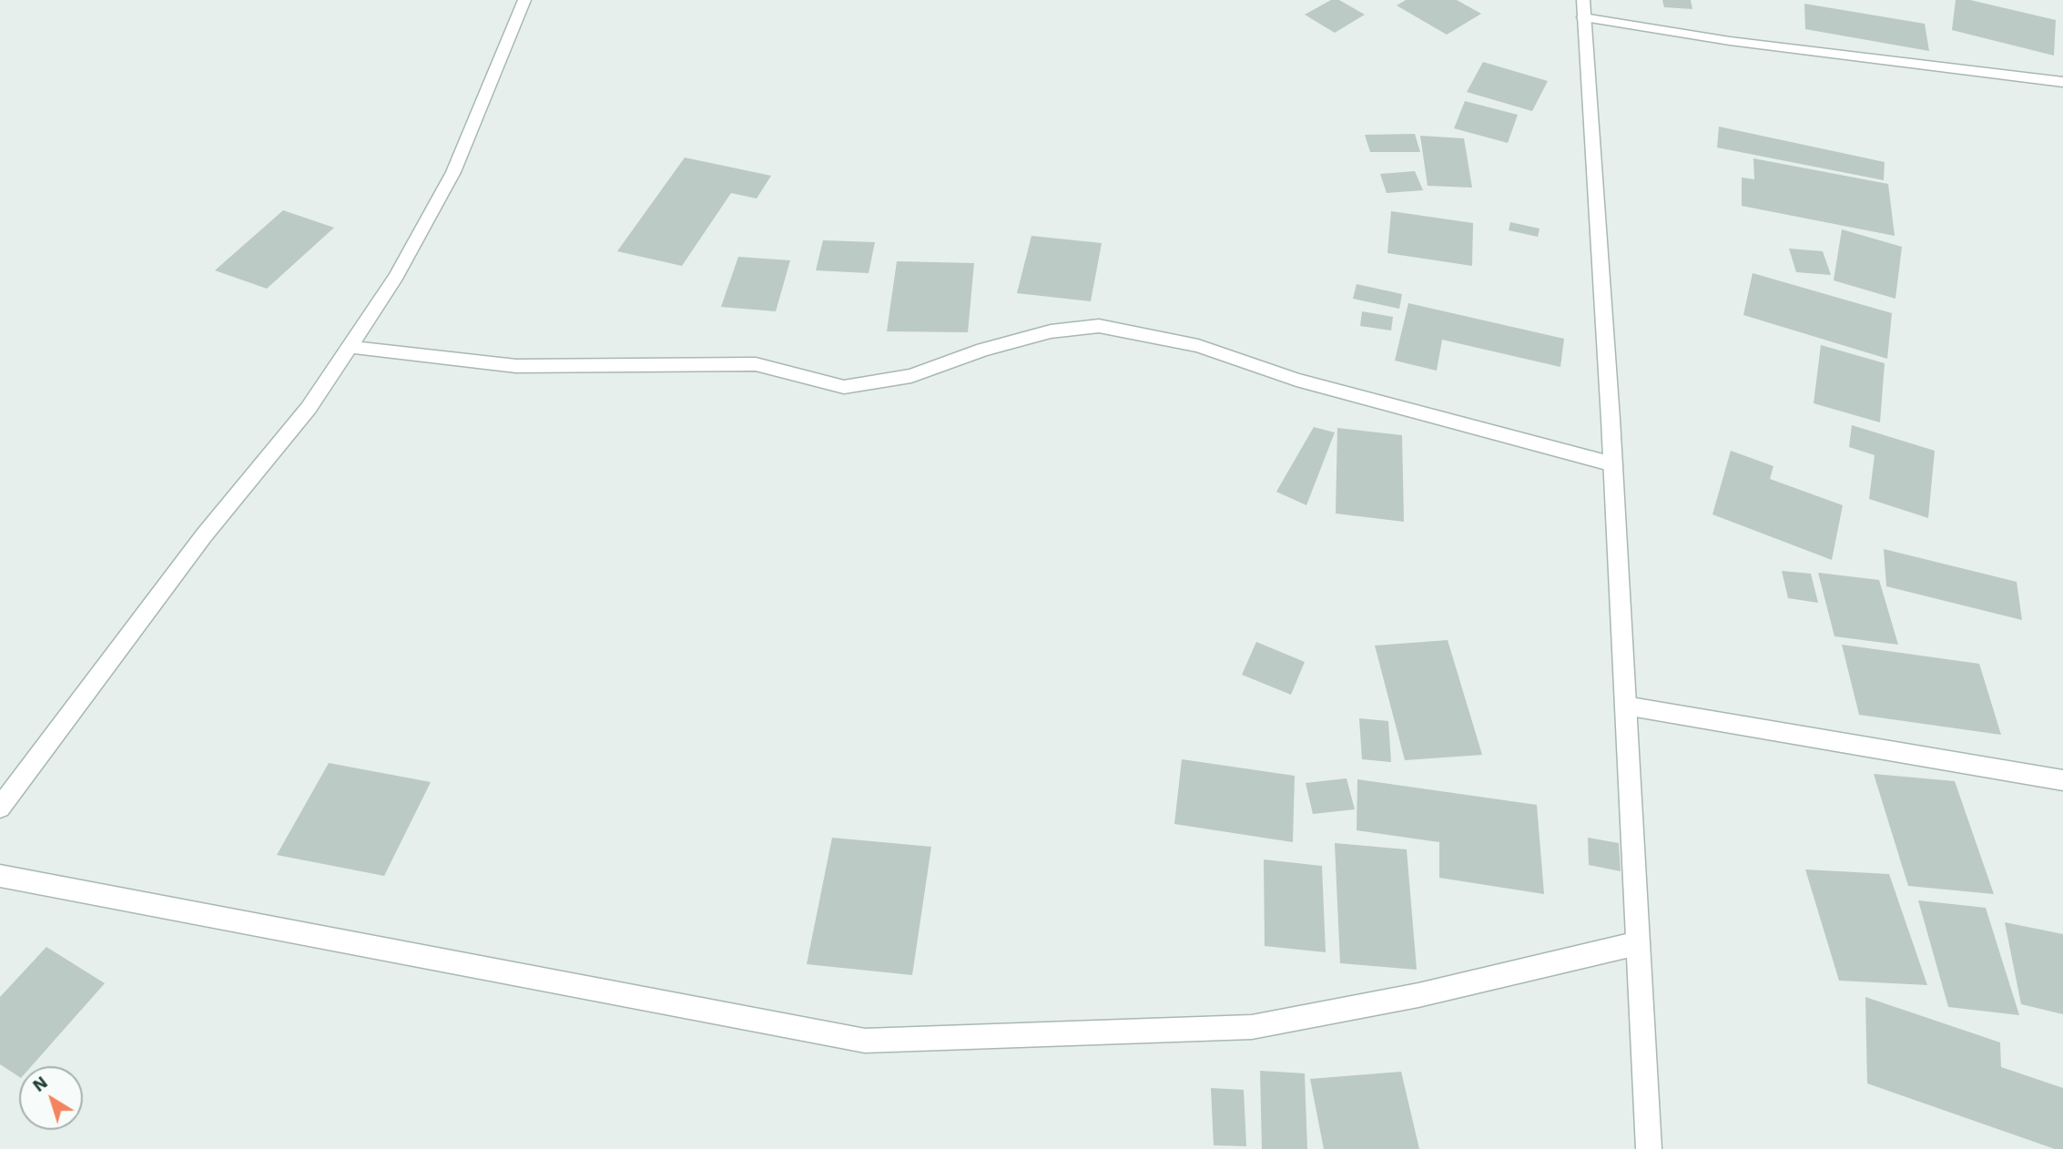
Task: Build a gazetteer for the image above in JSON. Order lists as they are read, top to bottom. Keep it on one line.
{"north":"top left"}
